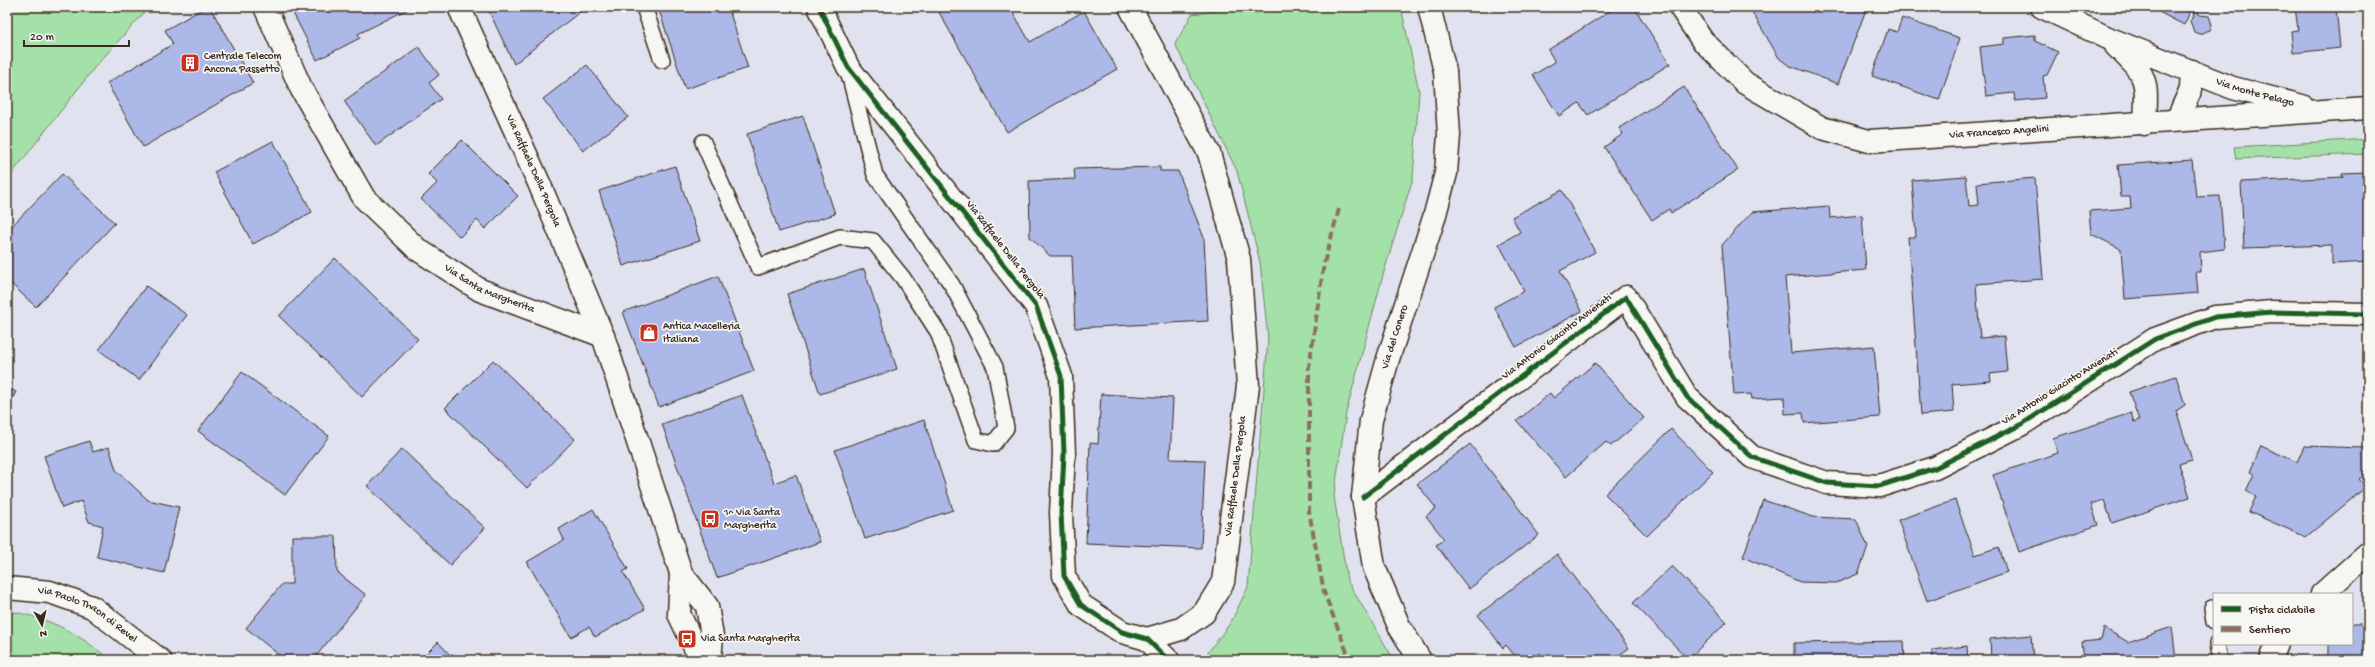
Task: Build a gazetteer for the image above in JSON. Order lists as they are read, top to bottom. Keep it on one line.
{"streets":{"street":["Via Monte Pelago","Via Francesco Angelini","Via Raffaele Della Pergola","Via Santa Margherita","Via del Conero","Via Antonio Giacinto Avvenati","Via Paolo Thaon di Revel"]},"crossings":[["Via Monte Pelago","Via Francesco Angelini"],["Via Raffaele Della Pergola","Via Santa Margherita"],["Via del Conero","Via Antonio Giacinto Avvenati"]],"places":{"building":["Centrale Telecom Ancona Passetto"],"shop":["Antica Macelleria Italiana"],"bus stop":["1^ Via Santa Margherita","Via Santa Margherita"]},"legend":["Pista ciclabile","Sentiero"],"scale_bar":"20 m","north":"bottom"}
